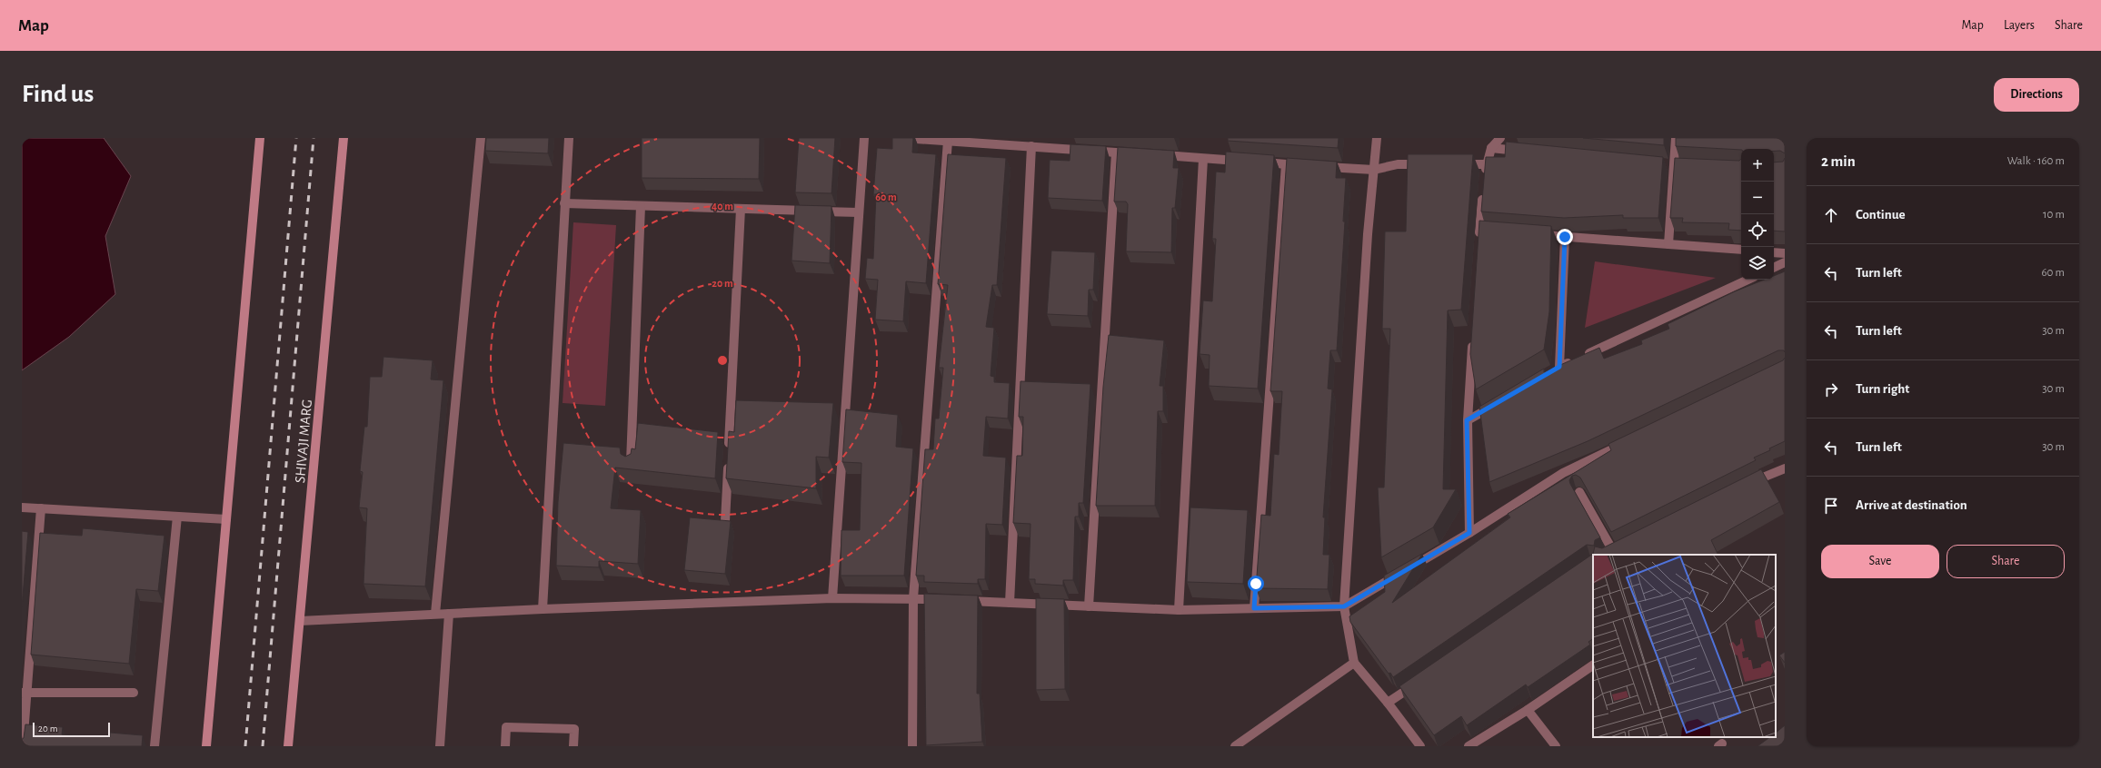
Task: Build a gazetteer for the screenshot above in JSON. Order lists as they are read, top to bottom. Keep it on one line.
{"streets":{"main road":["SHIVAJI MARG"]},"scale_bar":"20 m","page":{"header":"Map","nav":["Map","Layers","Share"],"buttons":["Directions",["Save","Share"]],"title":"Find us","heading":["2 min","Walk · 160 m"],"map_buttons":["+","−"],"list":[["Continue","10 m"],["Turn left","60 m"],["Turn left","30 m"],["Turn right","30 m"],["Turn left","30 m"],"Arrive at destination"],"scale":"20 m"},"rings":["60 m","40 m","20 m"]}
